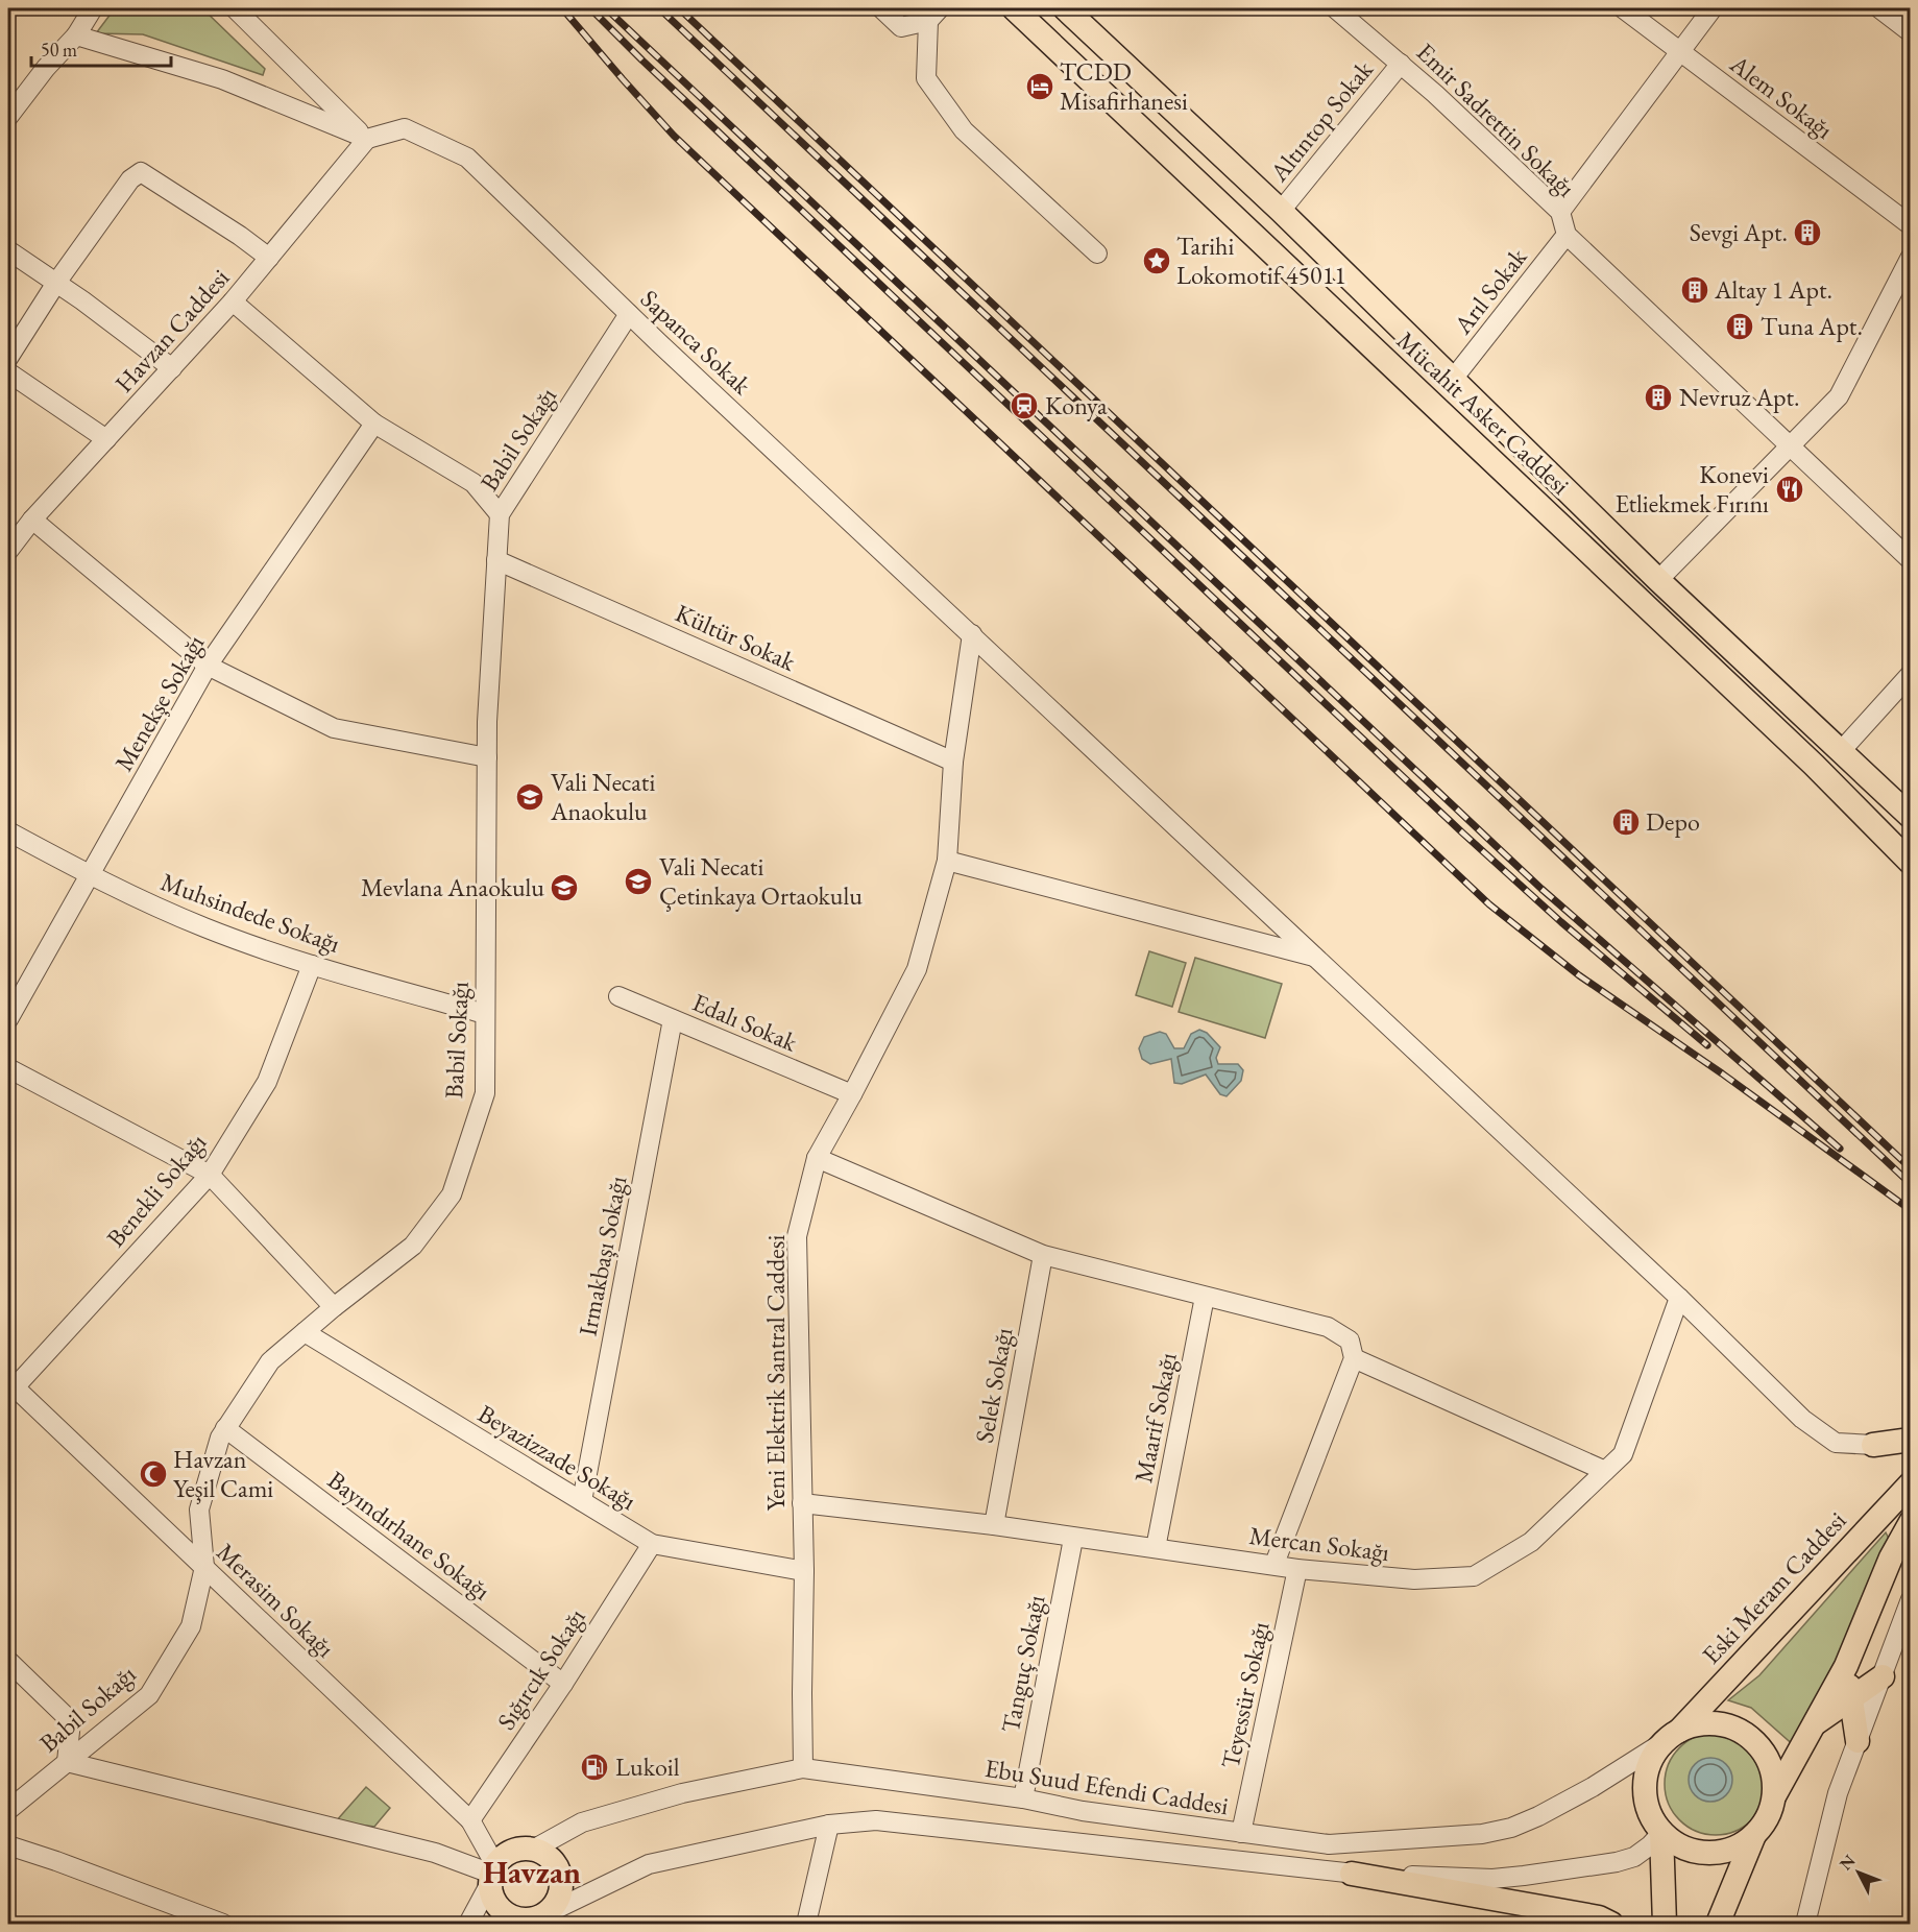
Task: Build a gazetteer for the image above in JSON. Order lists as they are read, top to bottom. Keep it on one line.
{"streets":{"main road":["Mücahit Asker Caddesi","Eski Meram Caddesi"],"street":["Alem Sokağı","Emir Sadrettin Sokağı","Altıntop Sokak","Arıl Sokak","Havzan Caddesi","Sapanca Sokak","Babil Sokağı","Kültür Sokak","Menekşe Sokağı","Muhsindede Sokağı","Edalı Sokak","Benekli Sokağı","Irmakbaşı Sokağı","Yeni Elektrik Santral Caddesi","Selek Sokağı","Maarif Sokağı","Beyazizzade Sokağı","Bayındırhane Sokağı","Mercan Sokağı","Merasim Sokağı","Tanguç Sokağı","Sığırcık Sokağı","Teyessür Sokağı","Ebu Suud Efendi Caddesi"]},"crossings":[["Emir Sadrettin Sokağı","Altıntop Sokak"],["Emir Sadrettin Sokağı","Arıl Sokak"],["Altıntop Sokak","Mücahit Asker Caddesi"],["Arıl Sokak","Mücahit Asker Caddesi"],["Havzan Caddesi","Sapanca Sokak"],["Sapanca Sokak","Babil Sokağı"],["Sapanca Sokak","Yeni Elektrik Santral Caddesi"],["Sapanca Sokak","Mercan Sokağı"],["Babil Sokağı","Kültür Sokak"],["Babil Sokağı","Muhsindede Sokağı"],["Babil Sokağı","Beyazizzade Sokağı"],["Babil Sokağı","Bayındırhane Sokağı"],["Babil Sokağı","Merasim Sokağı"],["Kültür Sokak","Yeni Elektrik Santral Caddesi"],["Menekşe Sokağı","Muhsindede Sokağı"],["Muhsindede Sokağı","Benekli Sokağı"],["Edalı Sokak","Irmakbaşı Sokağı"],["Edalı Sokak","Yeni Elektrik Santral Caddesi"],["Benekli Sokağı","Merasim Sokağı"],["Irmakbaşı Sokağı","Beyazizzade Sokağı"],["Yeni Elektrik Santral Caddesi","Beyazizzade Sokağı"],["Yeni Elektrik Santral Caddesi","Mercan Sokağı"],["Yeni Elektrik Santral Caddesi","Ebu Suud Efendi Caddesi"],["Selek Sokağı","Mercan Sokağı"],["Maarif Sokağı","Mercan Sokağı"],["Beyazizzade Sokağı","Sığırcık Sokağı"],["Bayındırhane Sokağı","Sığırcık Sokağı"],["Mercan Sokağı","Tanguç Sokağı"],["Mercan Sokağı","Teyessür Sokağı"],["Eski Meram Caddesi","Ebu Suud Efendi Caddesi"],["Merasim Sokağı","Sığırcık Sokağı"],["Merasim Sokağı","Ebu Suud Efendi Caddesi"],["Tanguç Sokağı","Ebu Suud Efendi Caddesi"],["Teyessür Sokağı","Ebu Suud Efendi Caddesi"]],"districts":["Havzan"],"places":{"hotel":["TCDD Misafirhanesi"],"building":["Sevgi Apt.","Altay 1 Apt.","Tuna Apt.","Nevruz Apt.","Depo"],"place":["Tarihi Lokomotif 45011"],"station":["Konya"],"restaurant":["Konevi Etliekmek Fırını"],"school or university":["Vali Necati Anaokulu","Vali Necati Çetinkaya Ortaokulu","Mevlana Anaokulu"],"mosque":["Havzan Yeşil Cami"],"fuel station":["Lukoil"]},"scale_bar":"50 m","north":"top left"}
